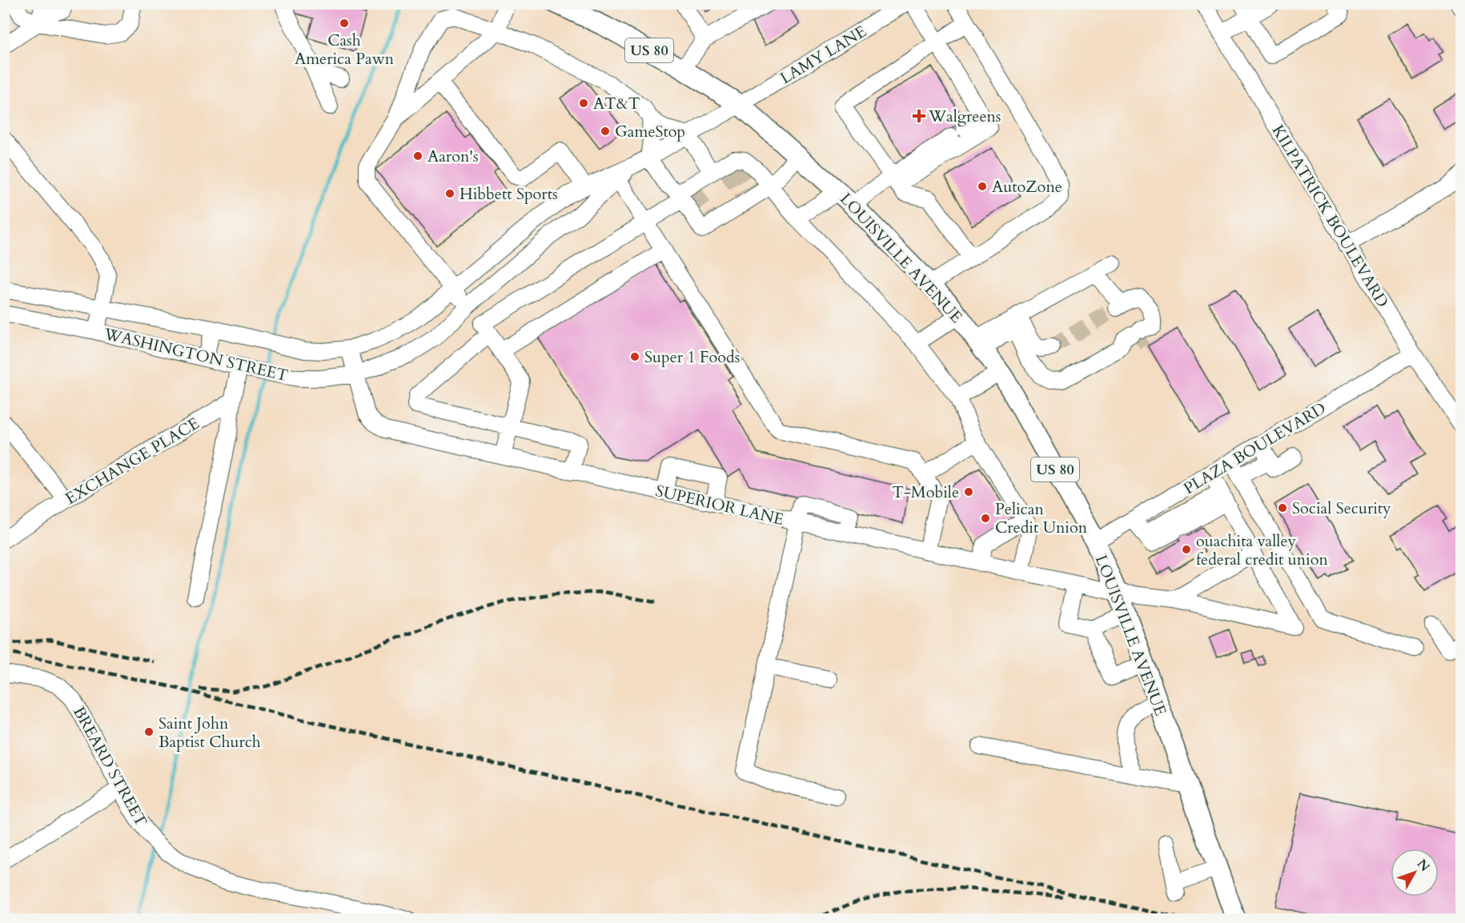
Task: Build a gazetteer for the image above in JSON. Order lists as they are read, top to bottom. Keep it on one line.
{"streets":{"main road":["US 80","LOUISVILLE AVENUE"],"street":["LAMY LANE","KILPATRICK BOULEVARD","WASHINGTON STREET","PLAZA BOULEVARD","EXCHANGE PLACE","SUPERIOR LANE","BREARD STREET"]},"crossings":[["LAMY LANE","LOUISVILLE AVENUE"],["LAMY LANE","WASHINGTON STREET"],["KILPATRICK BOULEVARD","PLAZA BOULEVARD"],["LOUISVILLE AVENUE","WASHINGTON STREET"],["LOUISVILLE AVENUE","PLAZA BOULEVARD"],["LOUISVILLE AVENUE","SUPERIOR LANE"],["WASHINGTON STREET","SUPERIOR LANE"]],"places":{"other":["Cash America Pawn","AT&T","GameStop","Aaron's","AutoZone","Hibbett Sports","Super 1 Foods","T-Mobile","Social Security","Pelican Credit Union","ouachita valley federal credit union","Saint John Baptist Church"],"health":["Walgreens"]},"north":"top right"}
